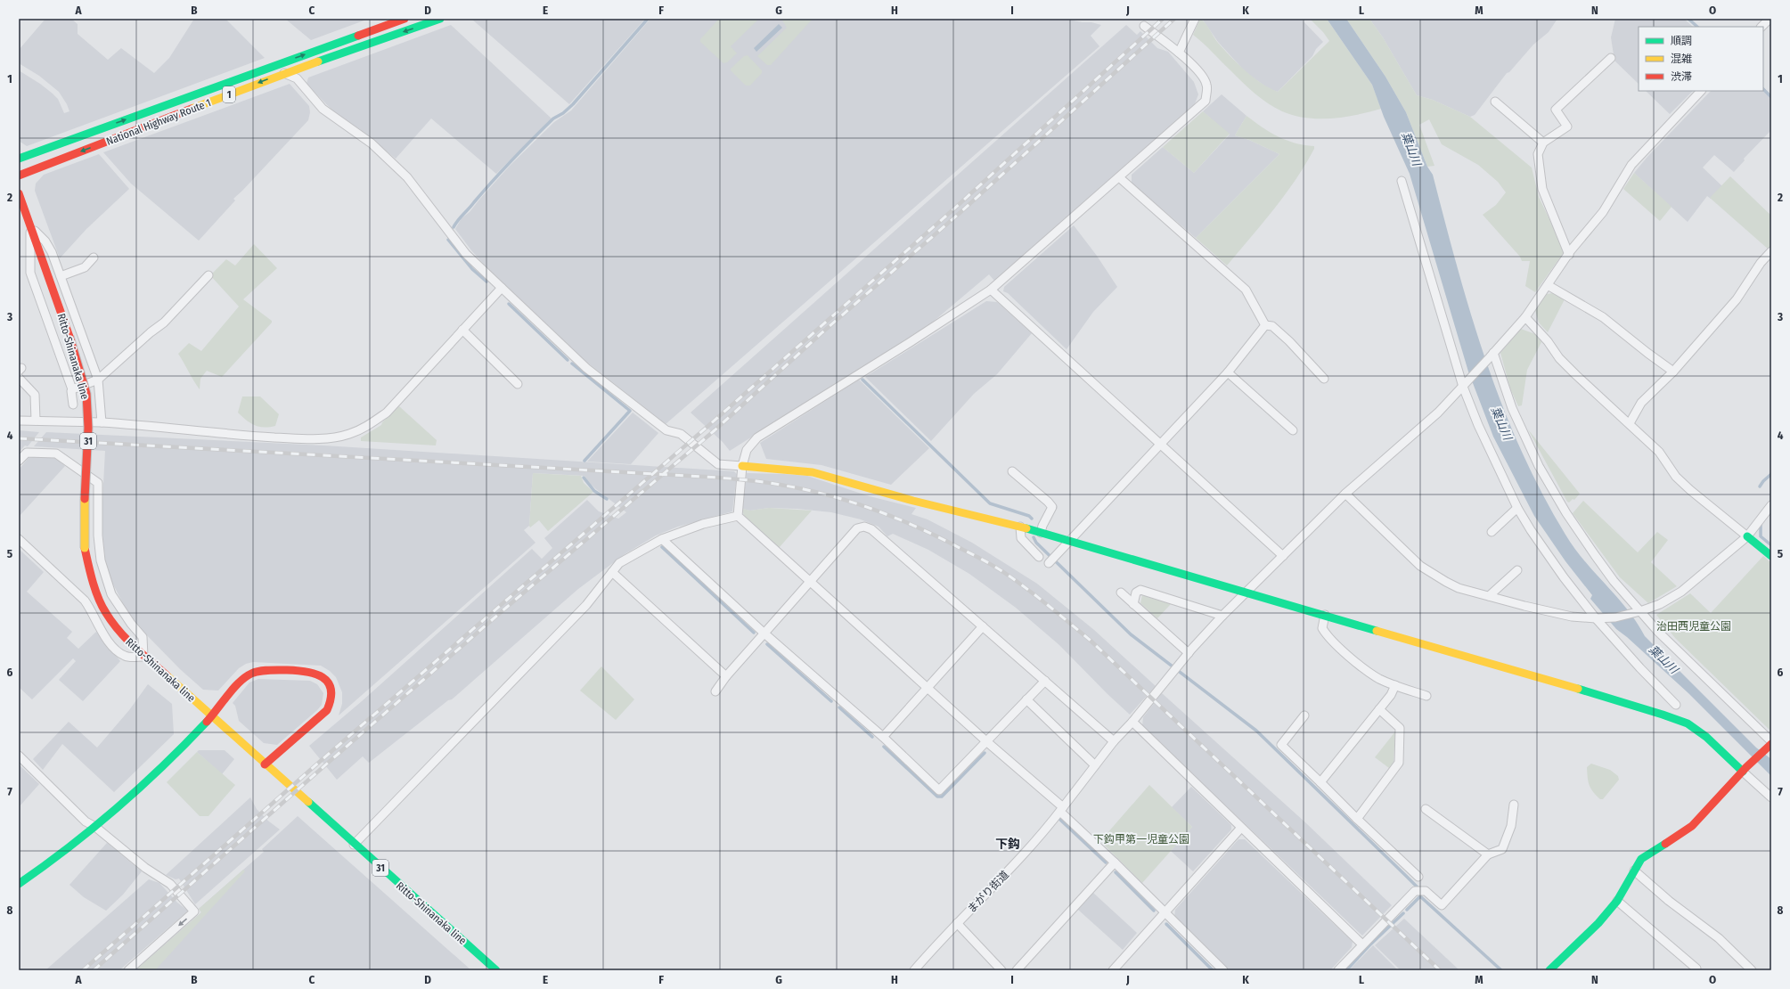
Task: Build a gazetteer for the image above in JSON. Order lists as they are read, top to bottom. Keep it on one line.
{"streets":{"main road":["1","National Highway Route 1","Ritto-Shinanaka line","31"],"street":["まがり街道"]},"districts":["下鈎"],"water":["葉山川"],"parks":["治田西児童公園","下鈎甲第一児童公園"],"legend":["順調","混雑","渋滞"],"grid":{"columns":["A","B","C","D","E","F","G","H","I","J","K","L","M","N","O"],"rows":["1","2","3","4","5","6","7","8"]}}
